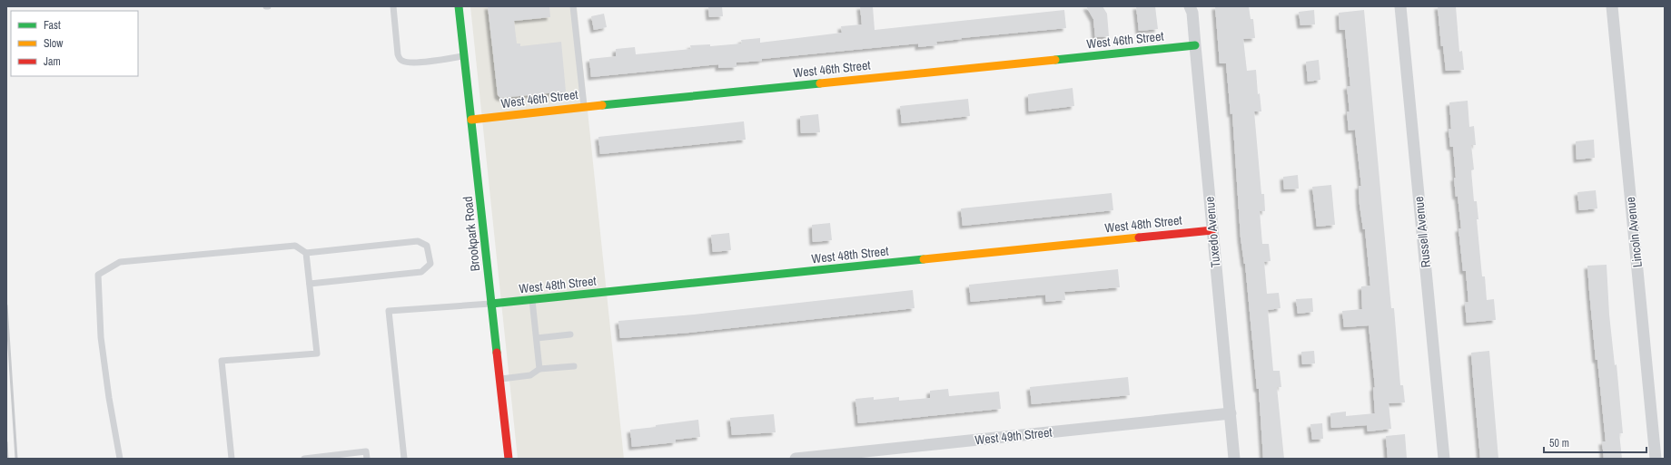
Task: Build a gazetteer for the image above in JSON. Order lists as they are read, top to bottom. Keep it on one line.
{"streets":{"street":["West 46th Street","West 48th Street","Tuxedo Avenue","Russell Avenue","Lincoln Avenue","Brookpark Road","West 49th Street"]},"crossings":[["West 46th Street","Tuxedo Avenue"],["West 46th Street","Brookpark Road"],["West 48th Street","Tuxedo Avenue"],["West 48th Street","Brookpark Road"],["Tuxedo Avenue","West 49th Street"]],"legend":["Fast","Slow","Jam"],"scale_bar":"50 m"}
